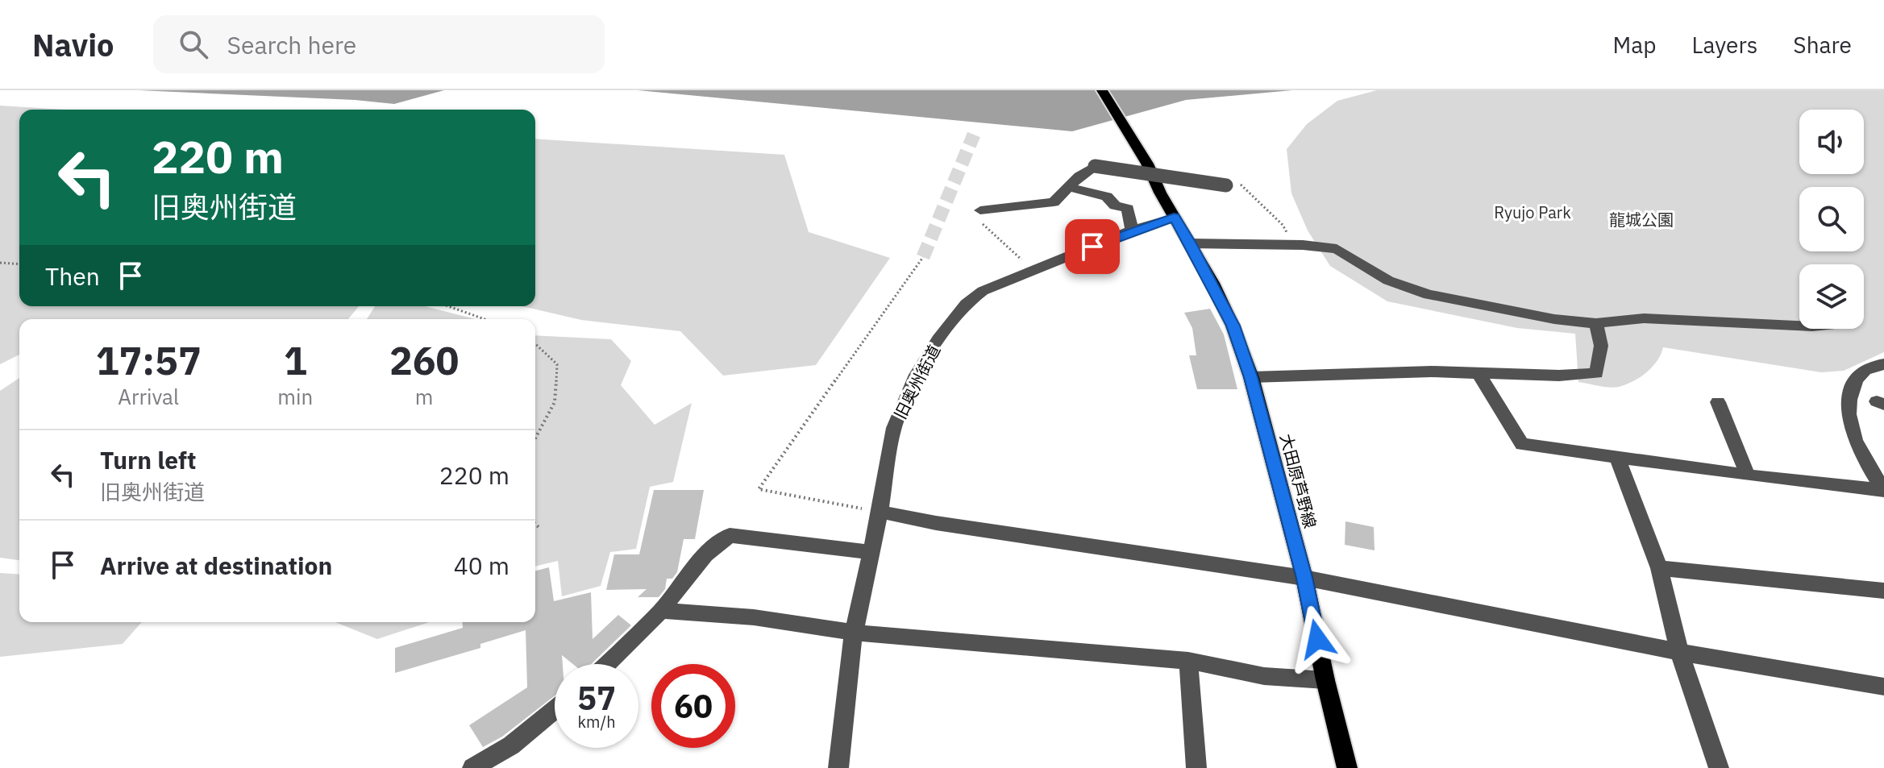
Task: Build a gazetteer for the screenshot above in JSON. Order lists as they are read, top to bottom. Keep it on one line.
{"streets":{"main road":["大田原芦野線"],"street":["旧奥州街道"]},"crossings":[["旧奥州街道","大田原芦野線"]],"parks":["Ryujo Park","龍城公園"],"page":{"header":"Navio","search":"Search here","nav":["Map","Layers","Share"],"turn":["220 m","旧奥州街道"],"then":"Then","eta":["17:57","Arrival","1","min","260","m"],"list":[{"name":"Turn left","note":"旧奥州街道","value":"220 m"},{"name":"Arrive at destination","value":"40 m"}],"speed":"57 km/h","limit":"60"}}
